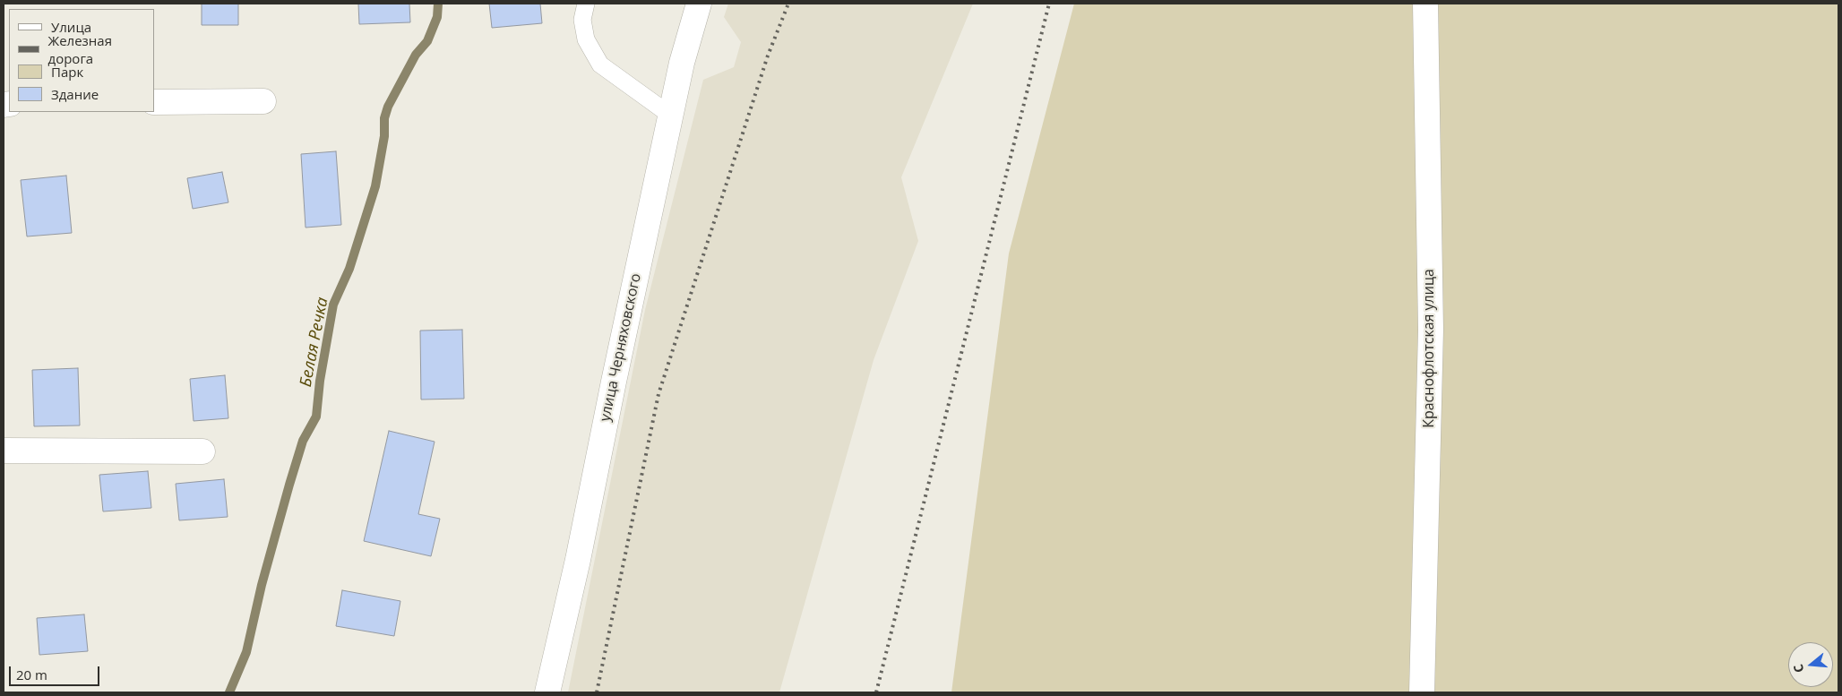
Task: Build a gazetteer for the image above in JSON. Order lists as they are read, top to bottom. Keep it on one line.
{"streets":{"street":["улица Черняховского","Краснофлотская улица"]},"water":["Белая Речка"],"legend":["Улица","Железная дорога","Парк","Здание"],"scale_bar":"20 m","north":"left"}
